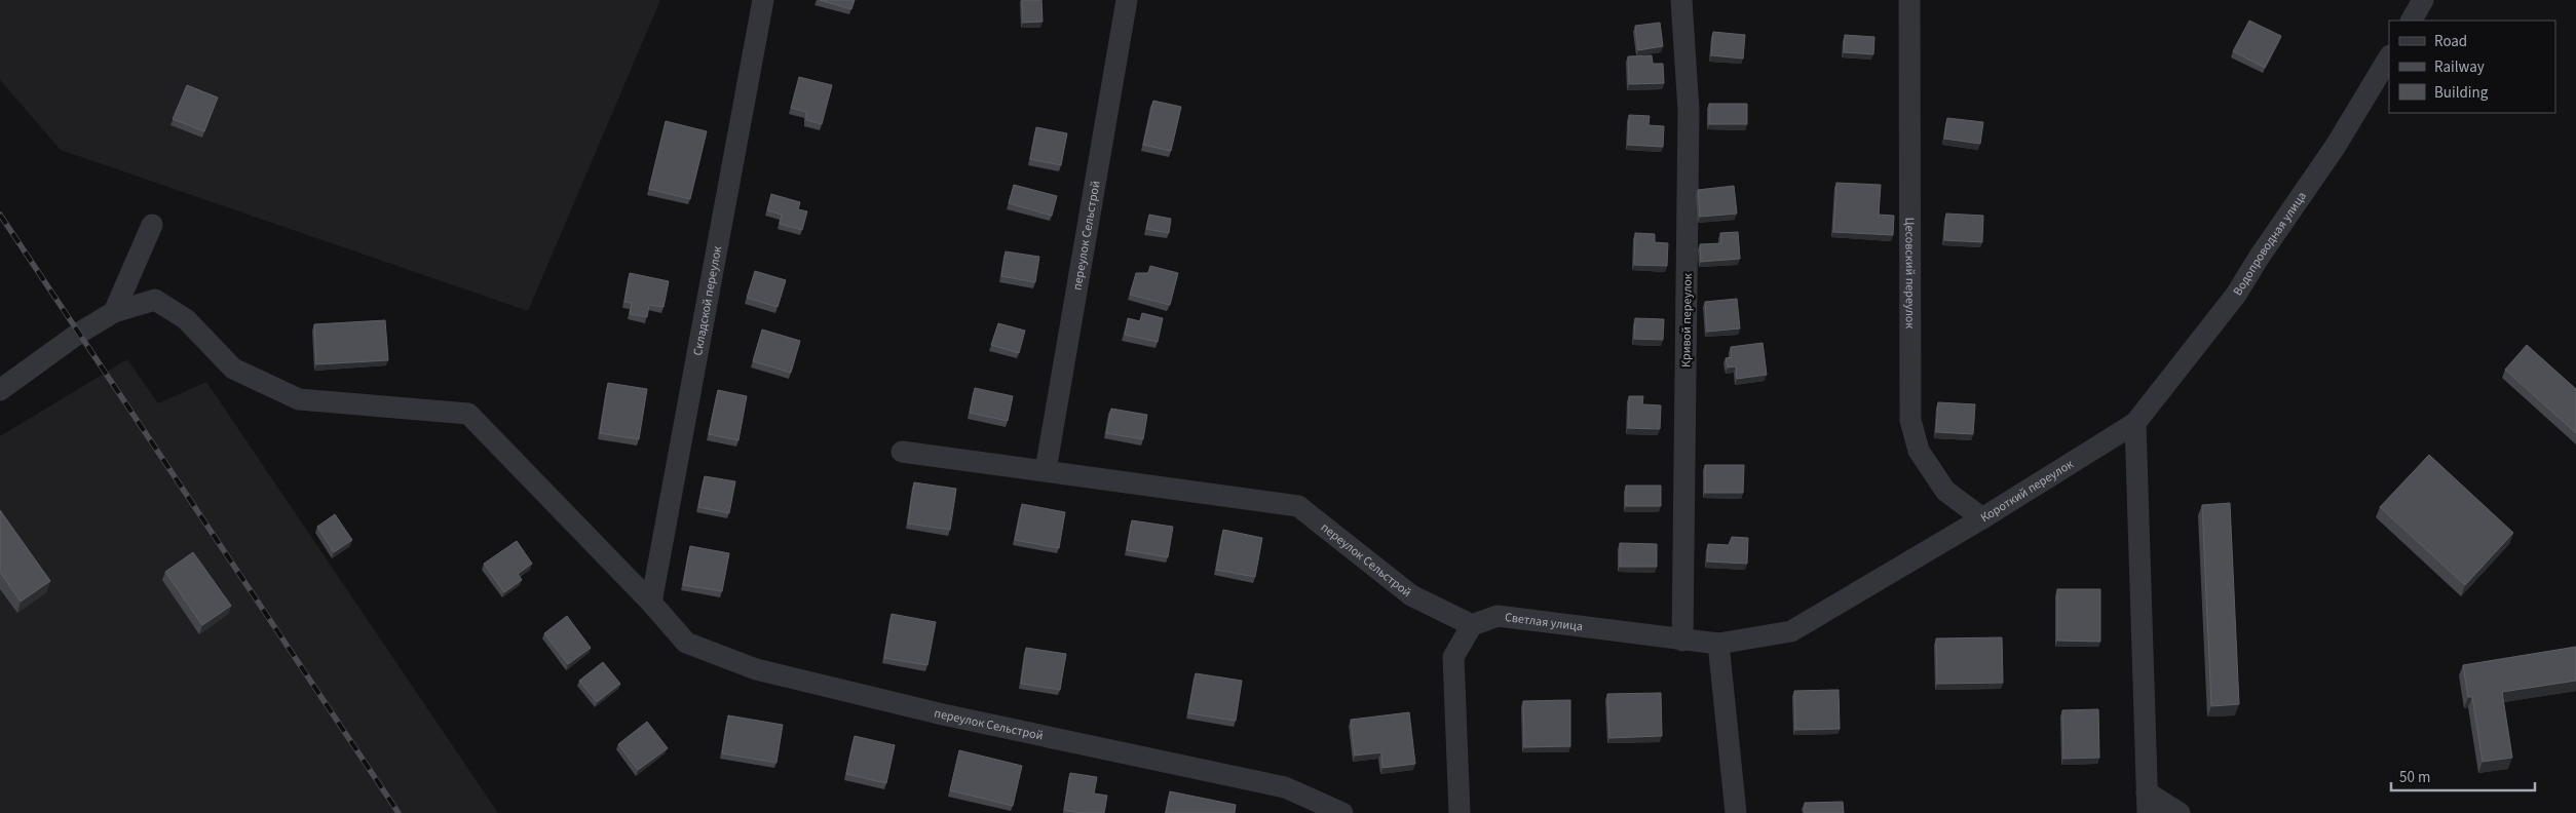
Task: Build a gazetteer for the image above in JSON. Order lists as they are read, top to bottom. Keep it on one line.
{"streets":{"street":["переулок Сельстрой","Водопроводная улица","Цесовский переулок","Складской переулок","Кривой переулок","Короткий переулок","Светлая улица"]},"crossings":[["переулок Сельстрой","Складской переулок"],["переулок Сельстрой","Светлая улица"],["Водопроводная улица","Короткий переулок"],["Цесовский переулок","Короткий переулок"],["Кривой переулок","Светлая улица"],["Короткий переулок","Светлая улица"]],"legend":["Road","Railway","Building"],"scale_bar":"50 m"}
